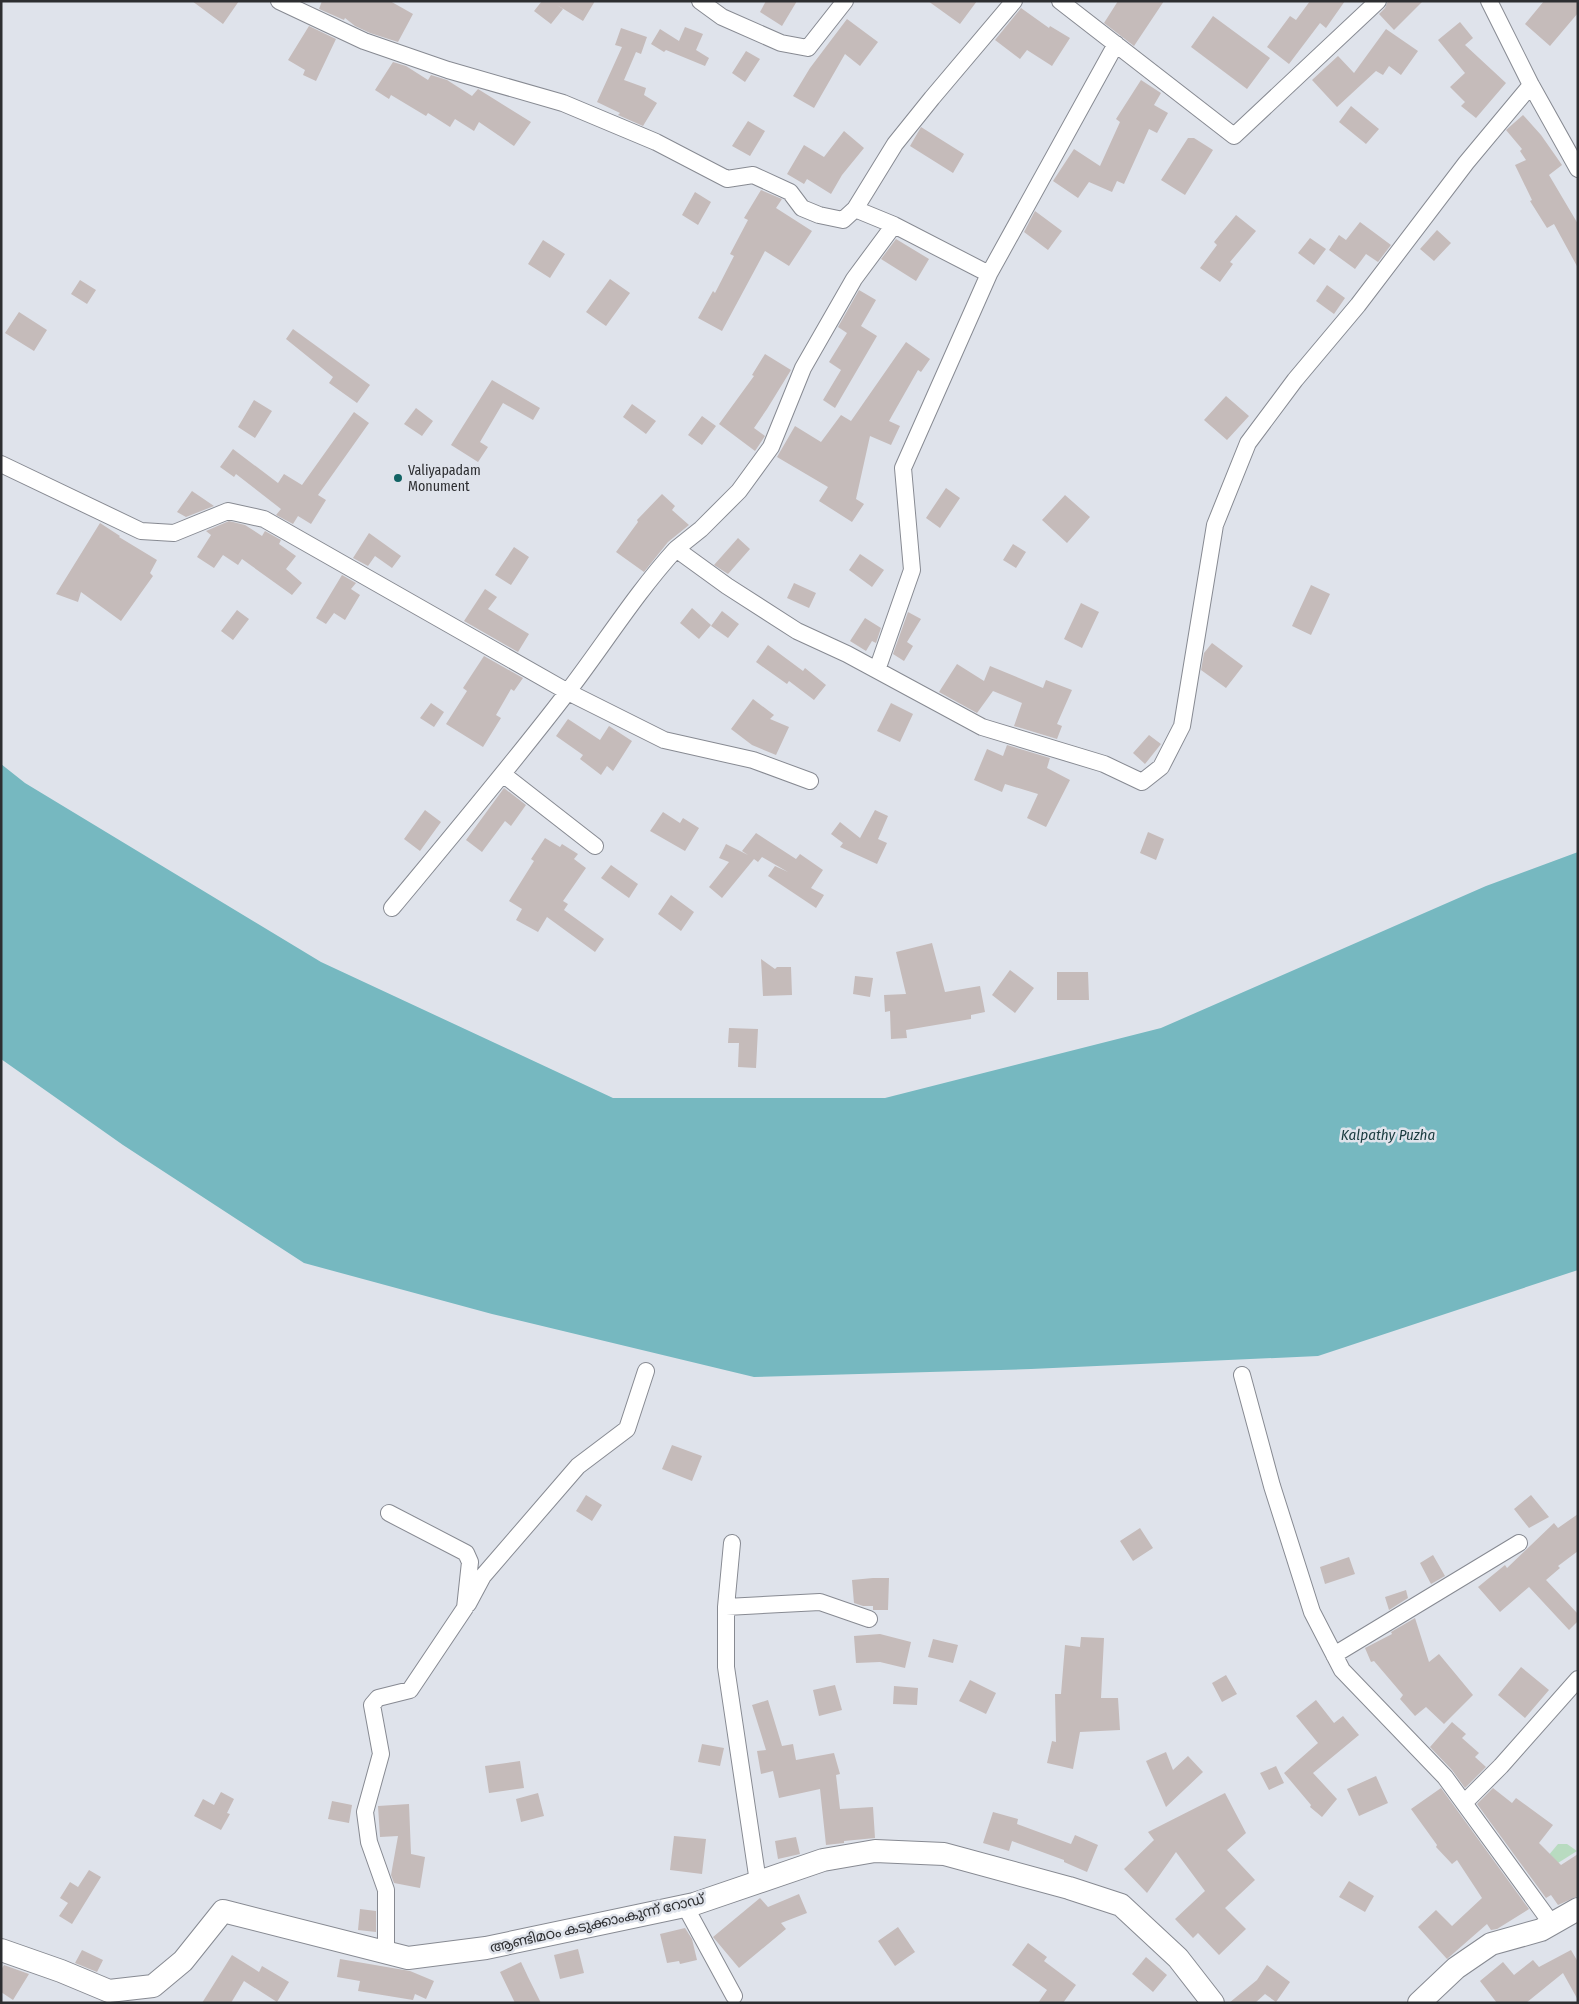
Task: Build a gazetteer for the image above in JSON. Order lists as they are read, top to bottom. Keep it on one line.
{"streets":{"street":["ആണ്ടിമഠം കടുക്കാംകുന്ന് റോഡ്"]},"water":["Kalpathy Puzha"],"places":["Valiyapadam Monument"]}
